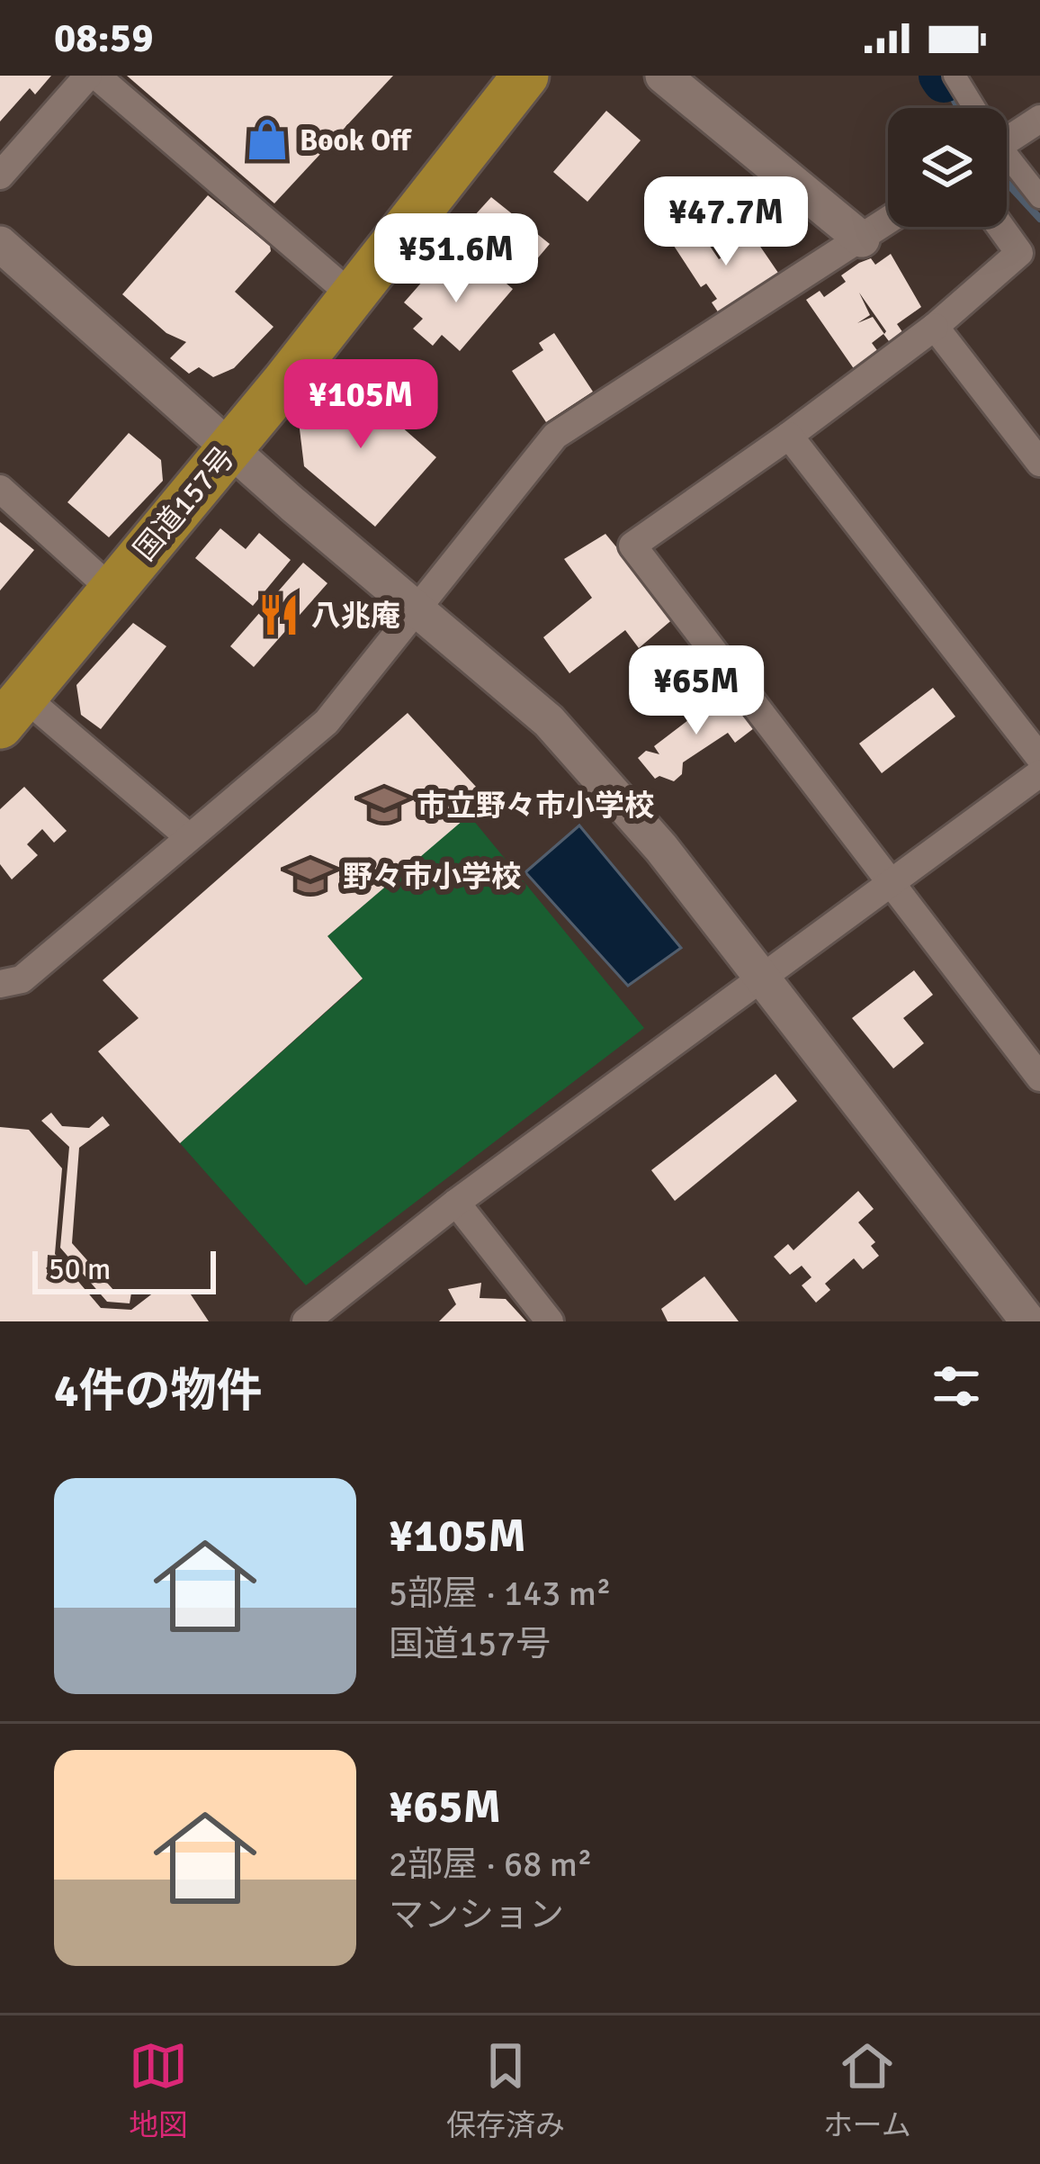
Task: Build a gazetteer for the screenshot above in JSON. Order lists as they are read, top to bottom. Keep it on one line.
{"streets":{"highway":["国道157号"]},"places":{"shop":["Book Off"],"restaurant":["八兆庵"],"school or university":["市立野々市小学校","野々市小学校"]},"scale_bar":"50 m","page":{"status":"08:59","price":["¥47.7M","¥51.6M","¥105M","¥65M"],"scale":"50 m","heading":"4件の物件","list":[{"name":"¥105M","note":"5部屋 · 143 m² · 国道157号"},{"name":"¥65M","note":"2部屋 · 68 m² · マンション"}],"tabs":["地図","保存済み","ホーム"]}}
